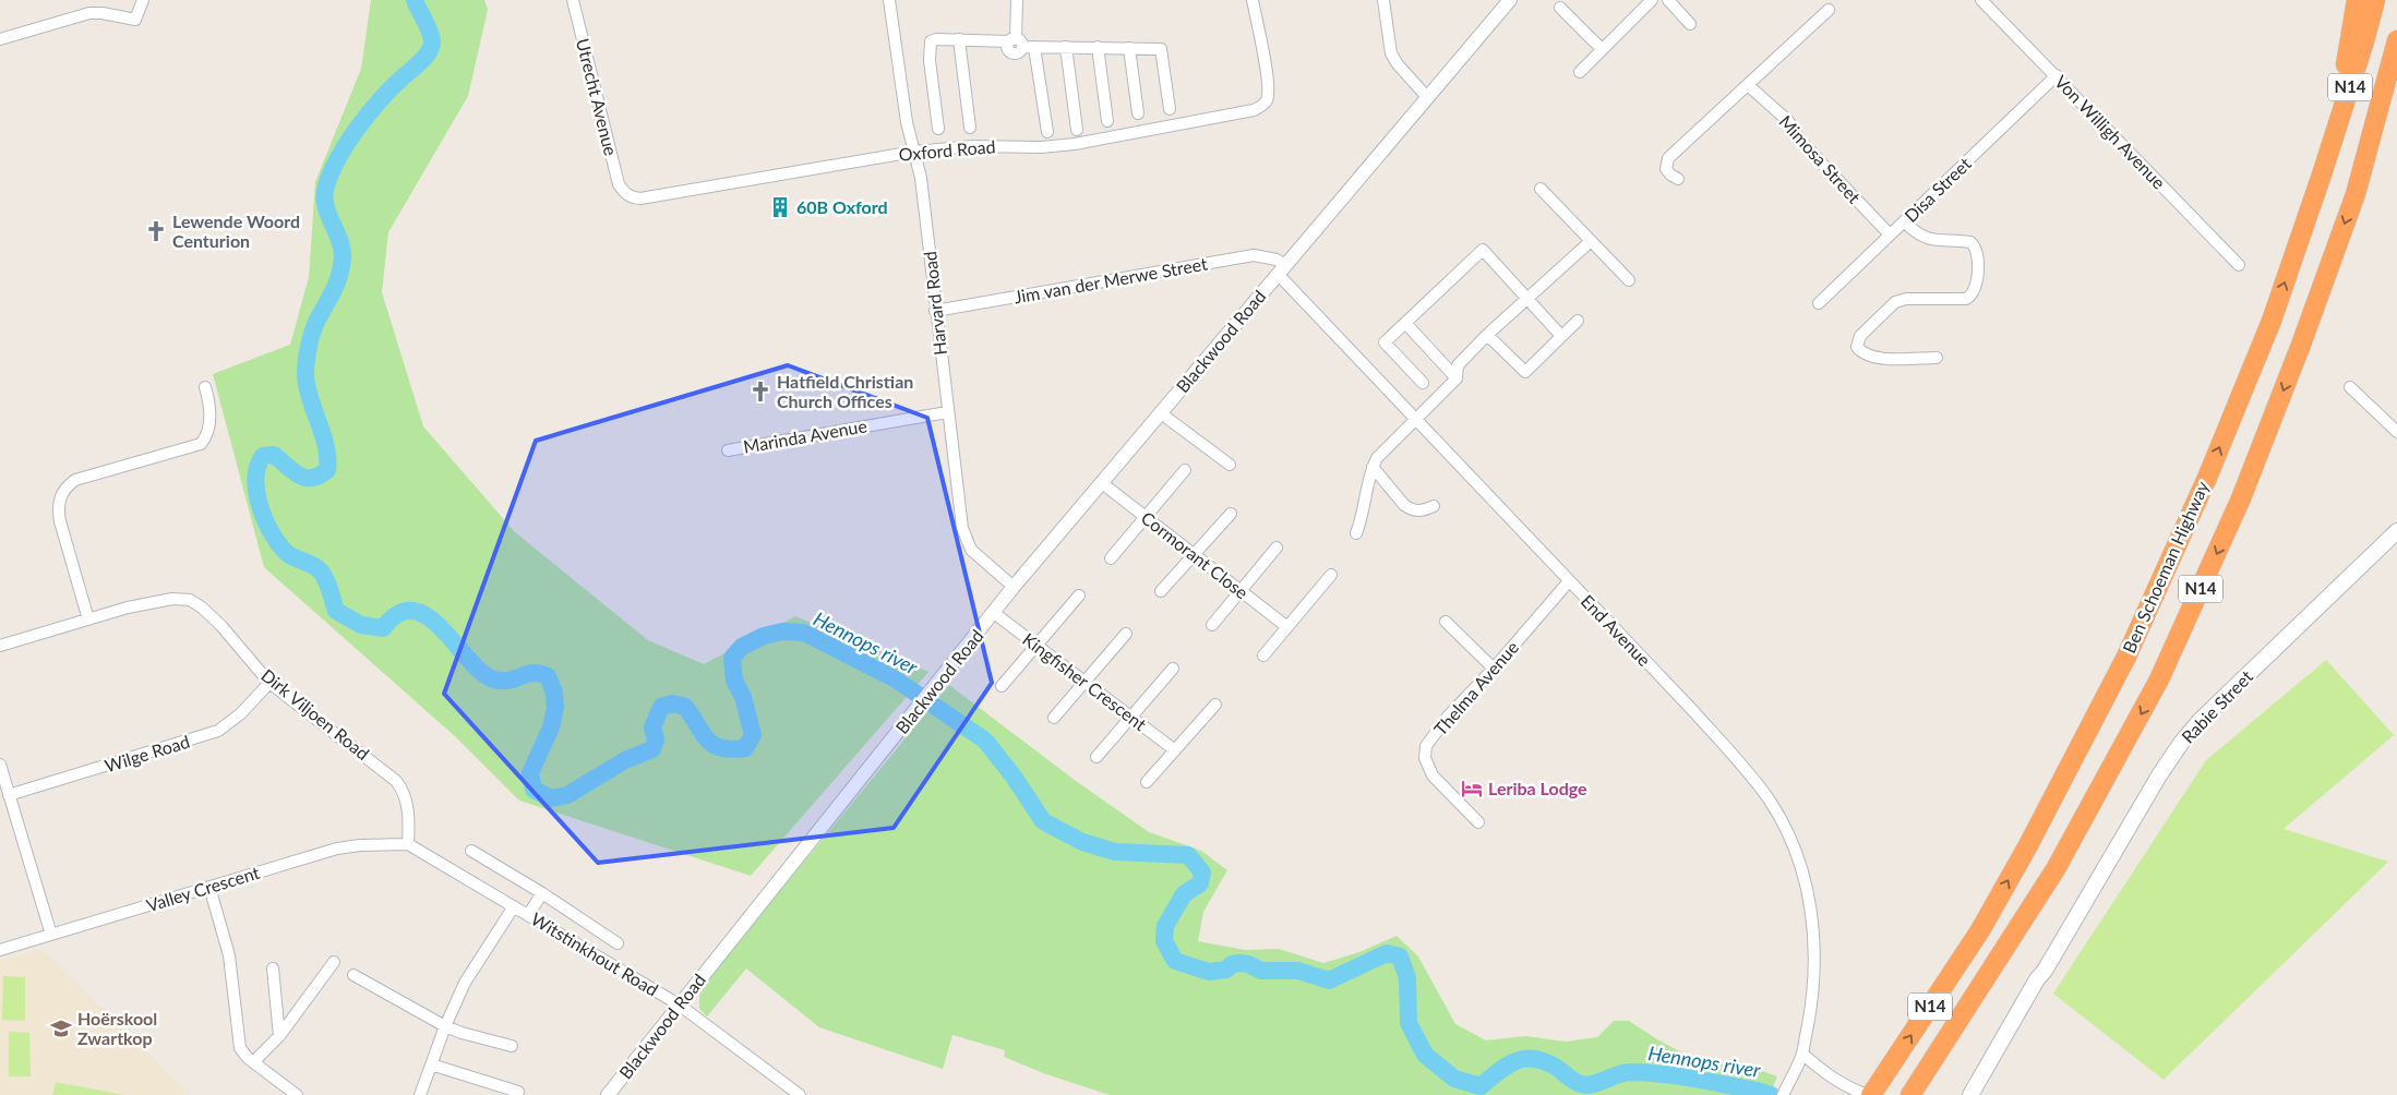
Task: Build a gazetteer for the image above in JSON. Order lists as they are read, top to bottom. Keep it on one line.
{"streets":{"highway":["N14","Ben Schoeman Highway"],"main road":["Rabie Street"],"street":["Utrecht Avenue","Von Willigh Avenue","Oxford Road","Mimosa Street","Disa Street","Jim van der Merwe Street","Harvard Road","Blackwood Road","Marinda Avenue","Cormorant Close","End Avenue","Kingfisher Crescent","Thelma Avenue","Dirk Viljoen Road","Wilge Road","Valley Crescent","Witstinkhout Road"]},"crossings":[["Utrecht Avenue","Oxford Road"],["Von Willigh Avenue","Disa Street"],["Oxford Road","Harvard Road"],["Mimosa Street","Disa Street"],["Jim van der Merwe Street","Harvard Road"],["Jim van der Merwe Street","Blackwood Road"],["Jim van der Merwe Street","End Avenue"],["Harvard Road","Blackwood Road"],["Harvard Road","Marinda Avenue"],["Blackwood Road","Cormorant Close"],["Blackwood Road","End Avenue"],["Blackwood Road","Kingfisher Crescent"],["Blackwood Road","Witstinkhout Road"],["End Avenue","Thelma Avenue"],["Dirk Viljoen Road","Wilge Road"],["Dirk Viljoen Road","Valley Crescent"],["Dirk Viljoen Road","Witstinkhout Road"],["Valley Crescent","Witstinkhout Road"]],"water":["Hennops river"],"places":{"building":["60B Oxford"],"church":["Lewende Woord Centurion","Hatfield Christian Church Offices"],"hotel":["Leriba Lodge"],"school or university":["Hoërskool Zwartkop"]}}
